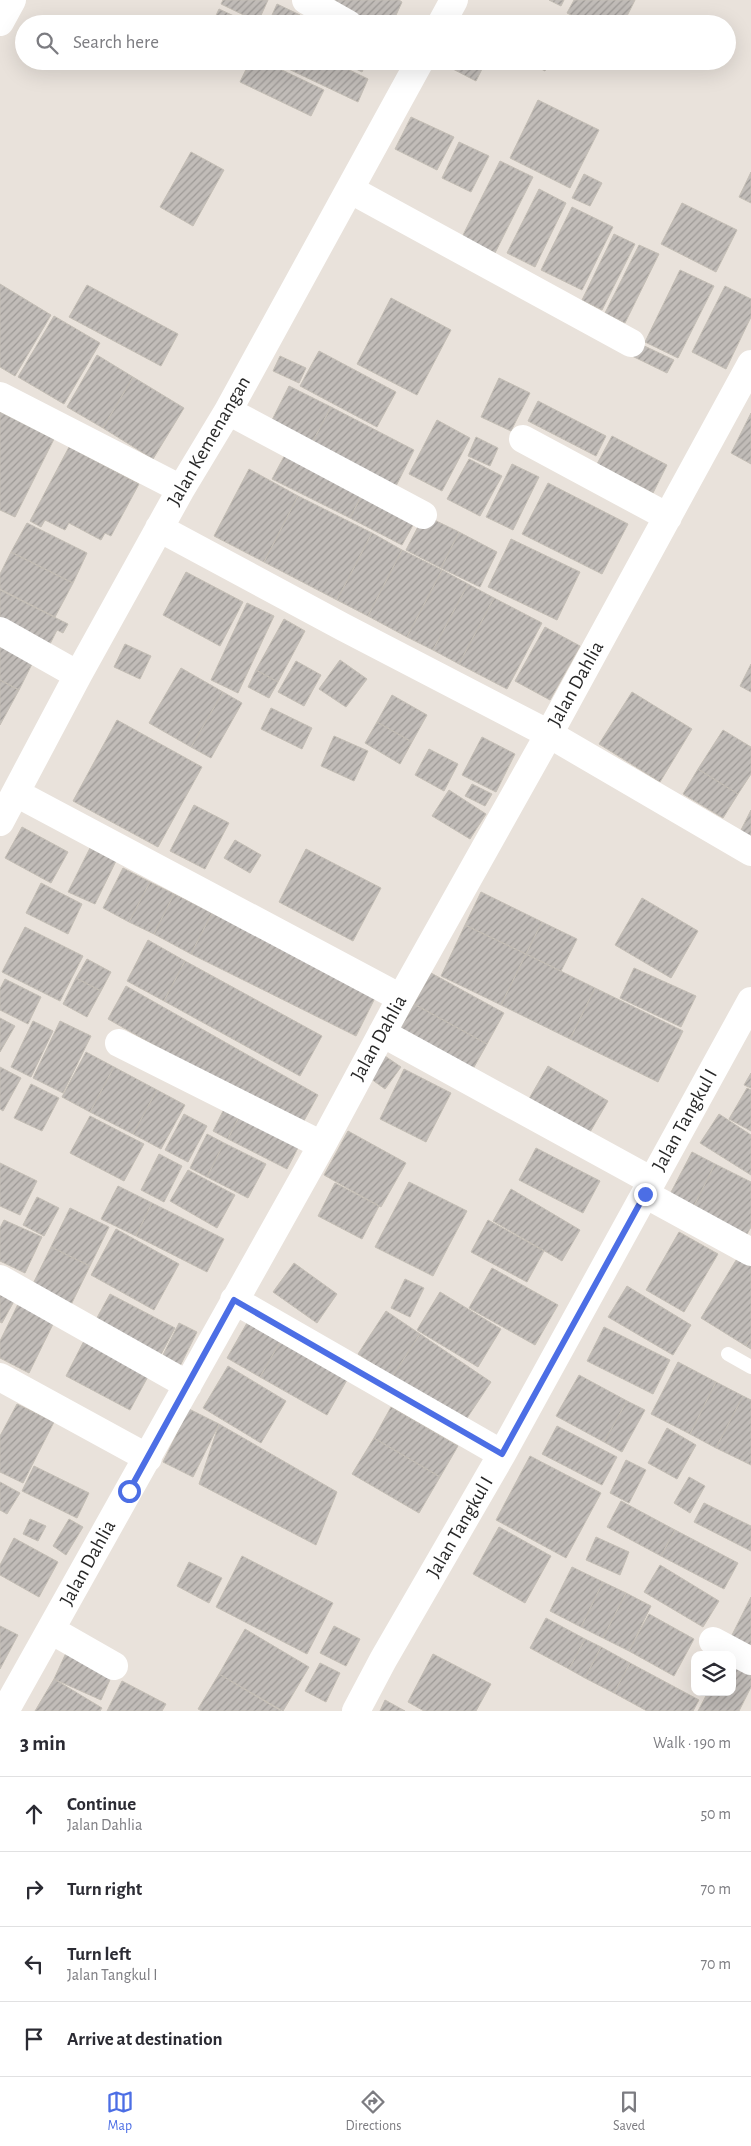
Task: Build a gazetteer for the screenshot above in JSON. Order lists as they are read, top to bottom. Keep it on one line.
{"streets":{"street":["Jalan Kemenangan","Jalan Dahlia","Jalan Tangkul I"]},"page":{"search":"Search here","heading":["3 min","Walk · 190 m"],"list":[["Continue","Jalan Dahlia","50 m"],["Turn right","70 m"],["Turn left","Jalan Tangkul I","70 m"],"Arrive at destination"],"nav":["Map","Directions","Saved"]}}
